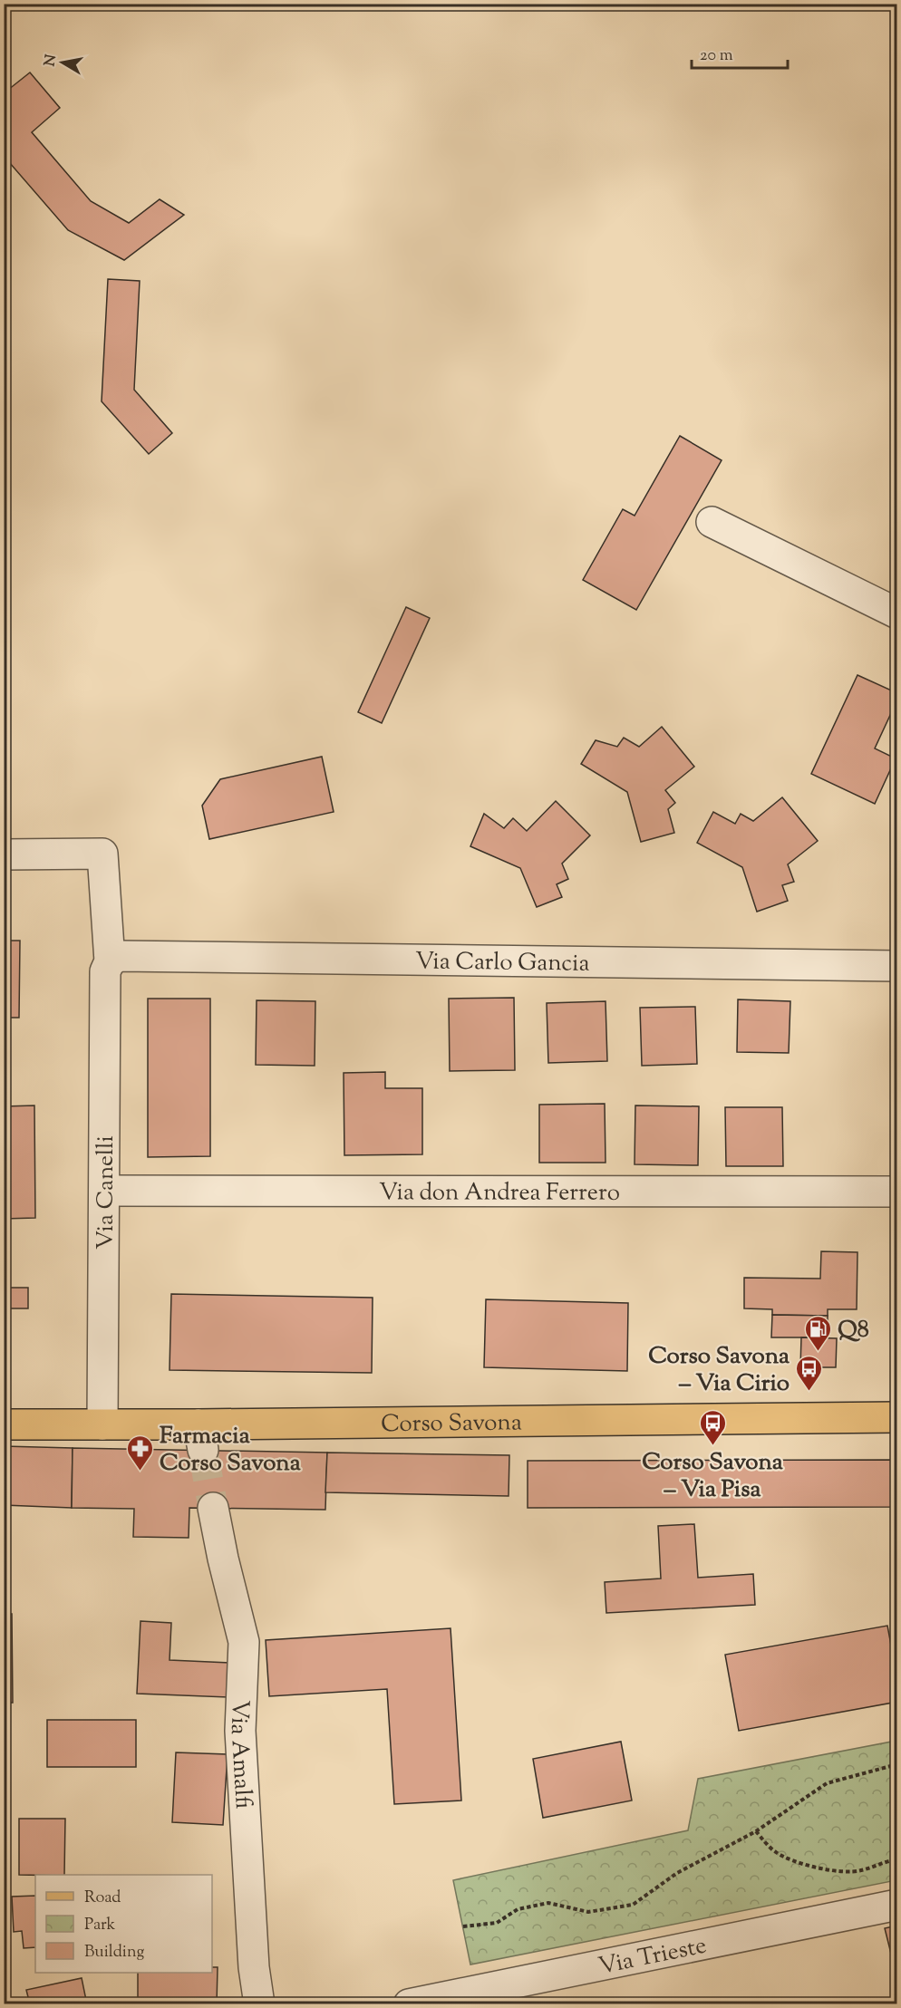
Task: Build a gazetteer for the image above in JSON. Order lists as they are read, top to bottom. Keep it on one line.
{"streets":{"main road":["Corso Savona"],"street":["Via Carlo Gancia","Via don Andrea Ferrero","Via Canelli","Via Amalfi","Via Trieste"]},"crossings":[["Via Carlo Gancia","Via Canelli"],["Via don Andrea Ferrero","Via Canelli"],["Via Canelli","Corso Savona"]],"places":{"fuel station":["Q8"],"bus stop":["Corso Savona – Via Cirio","Corso Savona – Via Pisa"],"pharmacy":["Farmacia Corso Savona"]},"legend":["Road","Park","Building"],"scale_bar":"20 m","north":"left"}
